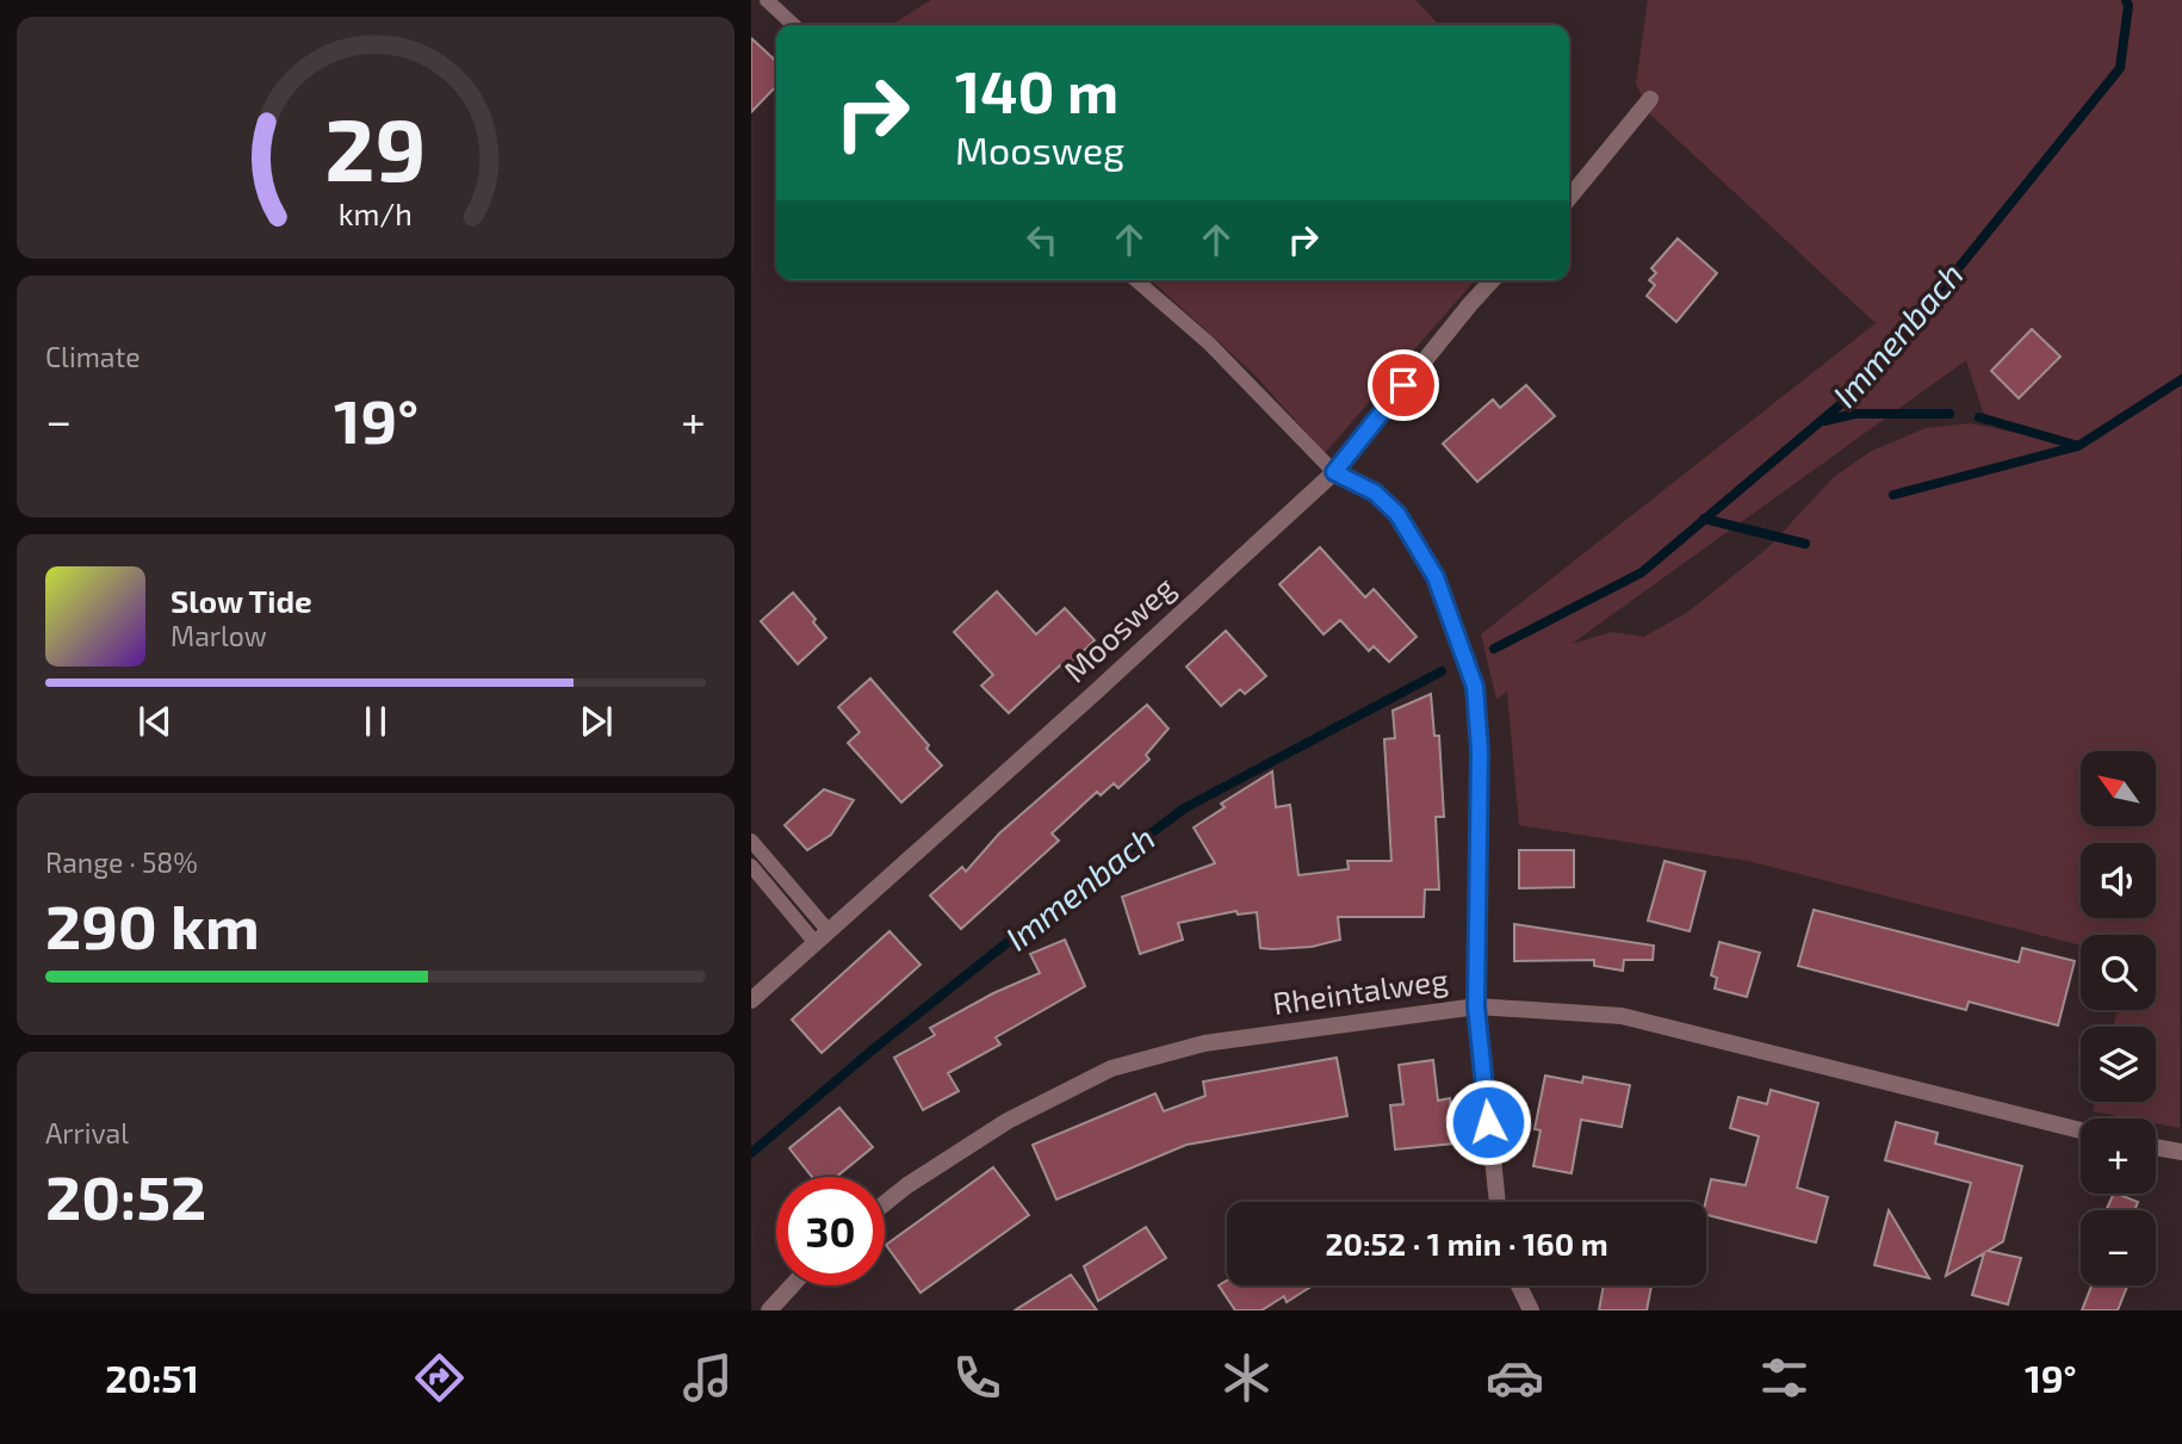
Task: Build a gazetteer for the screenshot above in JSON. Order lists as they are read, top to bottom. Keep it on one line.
{"streets":{"street":["Moosweg","Rheintalweg"]},"water":["Immenbach"],"north":"top left","page":{"turn":["140 m","Moosweg"],"tile":["Climate",["Range · 58%","290 km"],["Arrival","20:52"]],"heat":["−","19°","+"],"song":["Slow Tide","Marlow"],"map_buttons":["+","−"],"limit":"30","trip":"20:52 · 1 min · 160 m","tabs":["20:51","19°"],"gauge":["29","km/h"]}}
